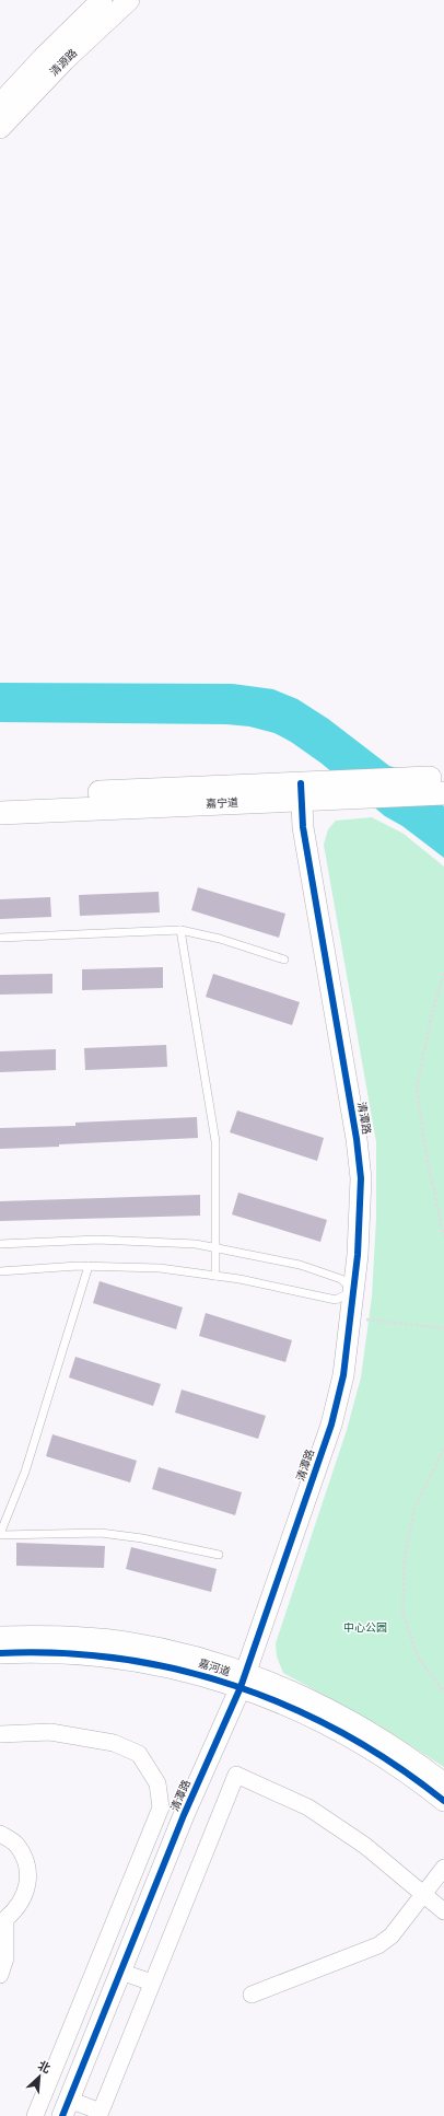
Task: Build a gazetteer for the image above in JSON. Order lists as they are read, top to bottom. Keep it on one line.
{"streets":{"main road":["嘉宁道"],"street":["清源路","清潭路","嘉河道"]},"crossings":[["嘉宁道","清潭路"],["清潭路","嘉河道"]],"parks":["中心公园"],"north":"top right"}
